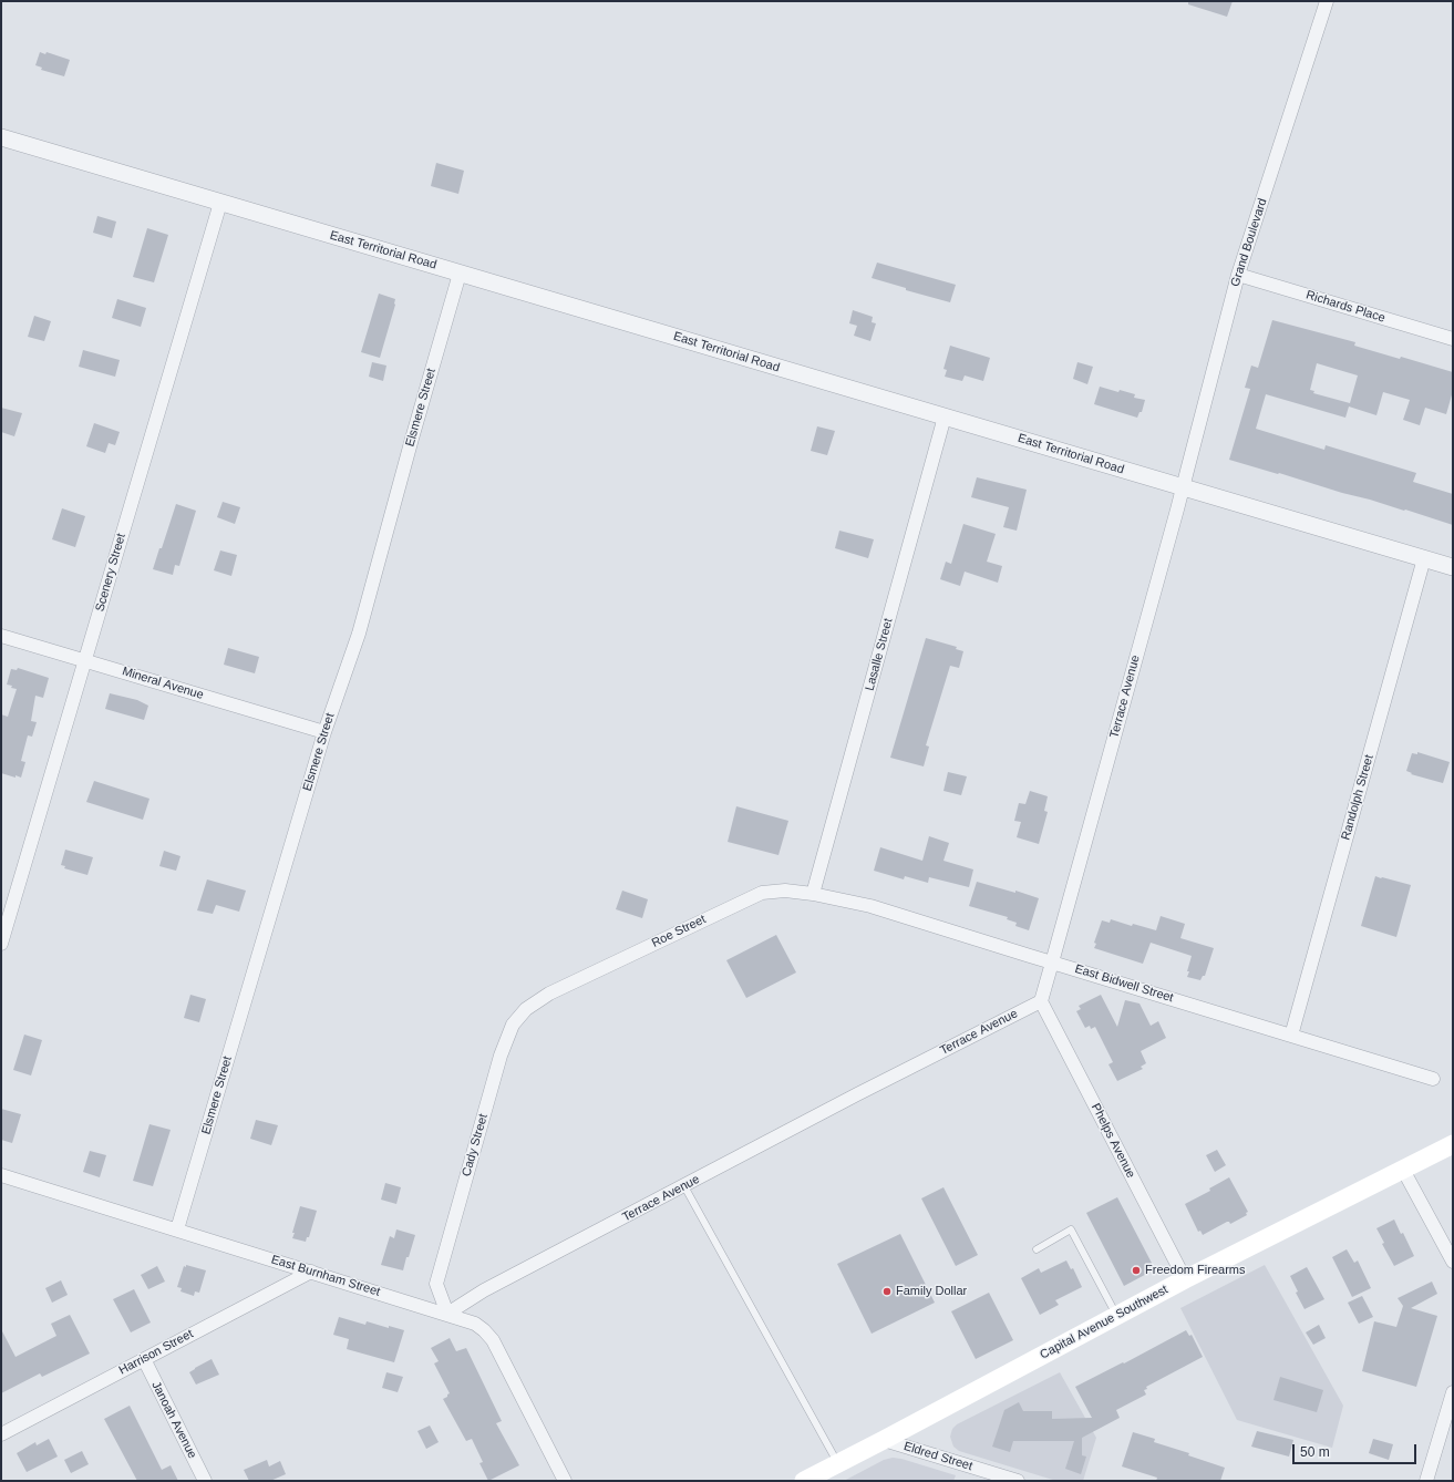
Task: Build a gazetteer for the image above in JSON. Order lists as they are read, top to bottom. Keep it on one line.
{"streets":{"main road":["Capital Avenue Southwest"],"street":["Grand Boulevard","East Territorial Road","Richards Place","Elsmere Street","Scenery Street","Lasalle Street","Mineral Avenue","Terrace Avenue","Randolph Street","Roe Street","East Bidwell Street","Phelps Avenue","Cady Street","East Burnham Street","Harrison Street","Janoah Avenue","Eldred Street"]},"crossings":[["Grand Boulevard","East Territorial Road"],["Grand Boulevard","Richards Place"],["Grand Boulevard","Terrace Avenue"],["East Territorial Road","Elsmere Street"],["East Territorial Road","Scenery Street"],["East Territorial Road","Lasalle Street"],["East Territorial Road","Terrace Avenue"],["East Territorial Road","Randolph Street"],["Elsmere Street","Mineral Avenue"],["Elsmere Street","East Burnham Street"],["Scenery Street","Mineral Avenue"],["Lasalle Street","Roe Street"],["Lasalle Street","East Bidwell Street"],["Terrace Avenue","East Bidwell Street"],["Terrace Avenue","Phelps Avenue"],["Terrace Avenue","Cady Street"],["Terrace Avenue","East Burnham Street"],["Randolph Street","East Bidwell Street"],["Roe Street","East Bidwell Street"],["Roe Street","Cady Street"],["Phelps Avenue","Capital Avenue Southwest"],["Cady Street","East Burnham Street"],["East Burnham Street","Harrison Street"],["Capital Avenue Southwest","Eldred Street"],["Harrison Street","Janoah Avenue"]],"places":["Freedom Firearms","Family Dollar"],"scale_bar":"50 m"}
